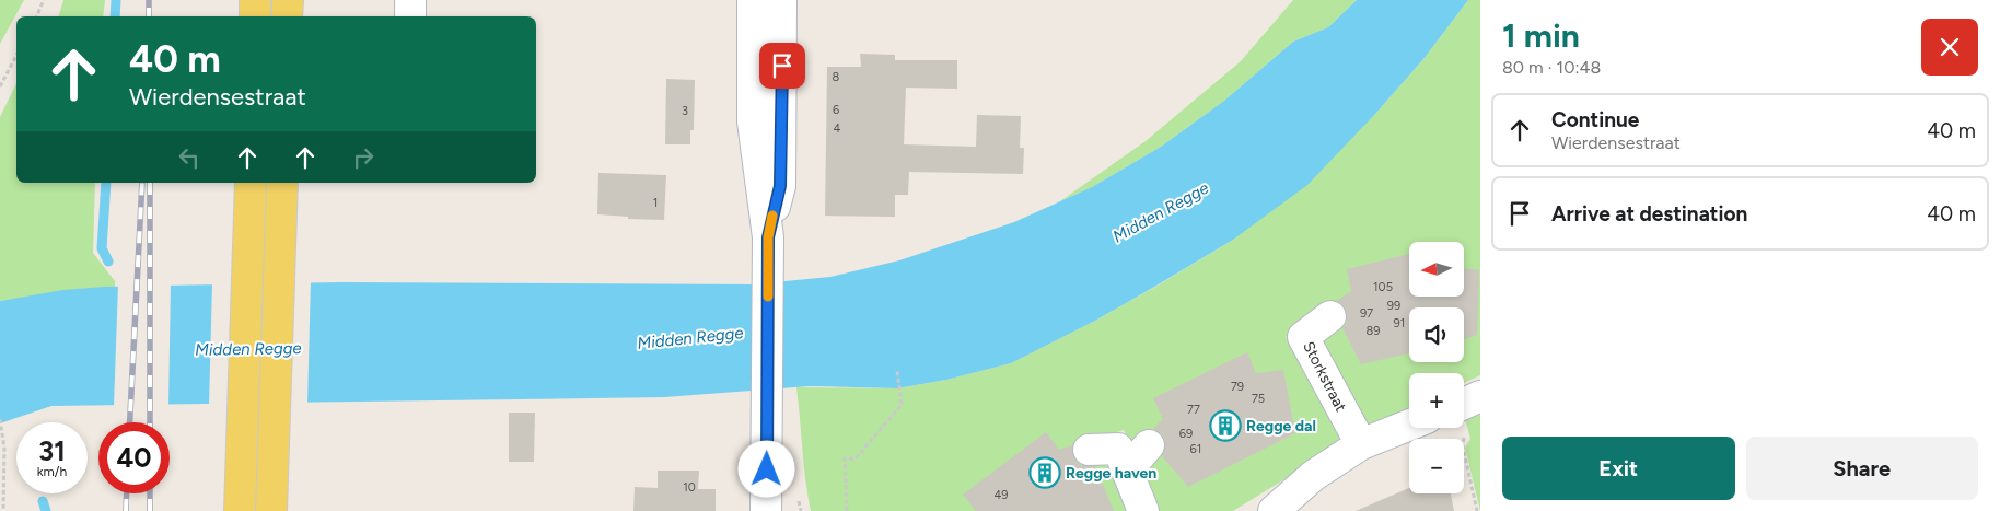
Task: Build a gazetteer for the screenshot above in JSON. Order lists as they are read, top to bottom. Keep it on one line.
{"streets":{"street":["Storkstraat"]},"water":["Midden Regge"],"places":{"building":["Regge dal","Regge haven"]},"house_numbers":["8","6","3","4","1","105","99","97","91","89","79","75","77","69","61","10","49"],"north":"left","page":{"heading":["1 min","80 m · 10:48"],"turn":["40 m","Wierdensestraat"],"list":[{"name":"Continue","note":"Wierdensestraat","value":"40 m"},{"name":"Arrive at destination","value":"40 m"}],"map_buttons":["+","−"],"speed":"31 km/h","limit":"40","buttons":["Exit","Share"]}}
